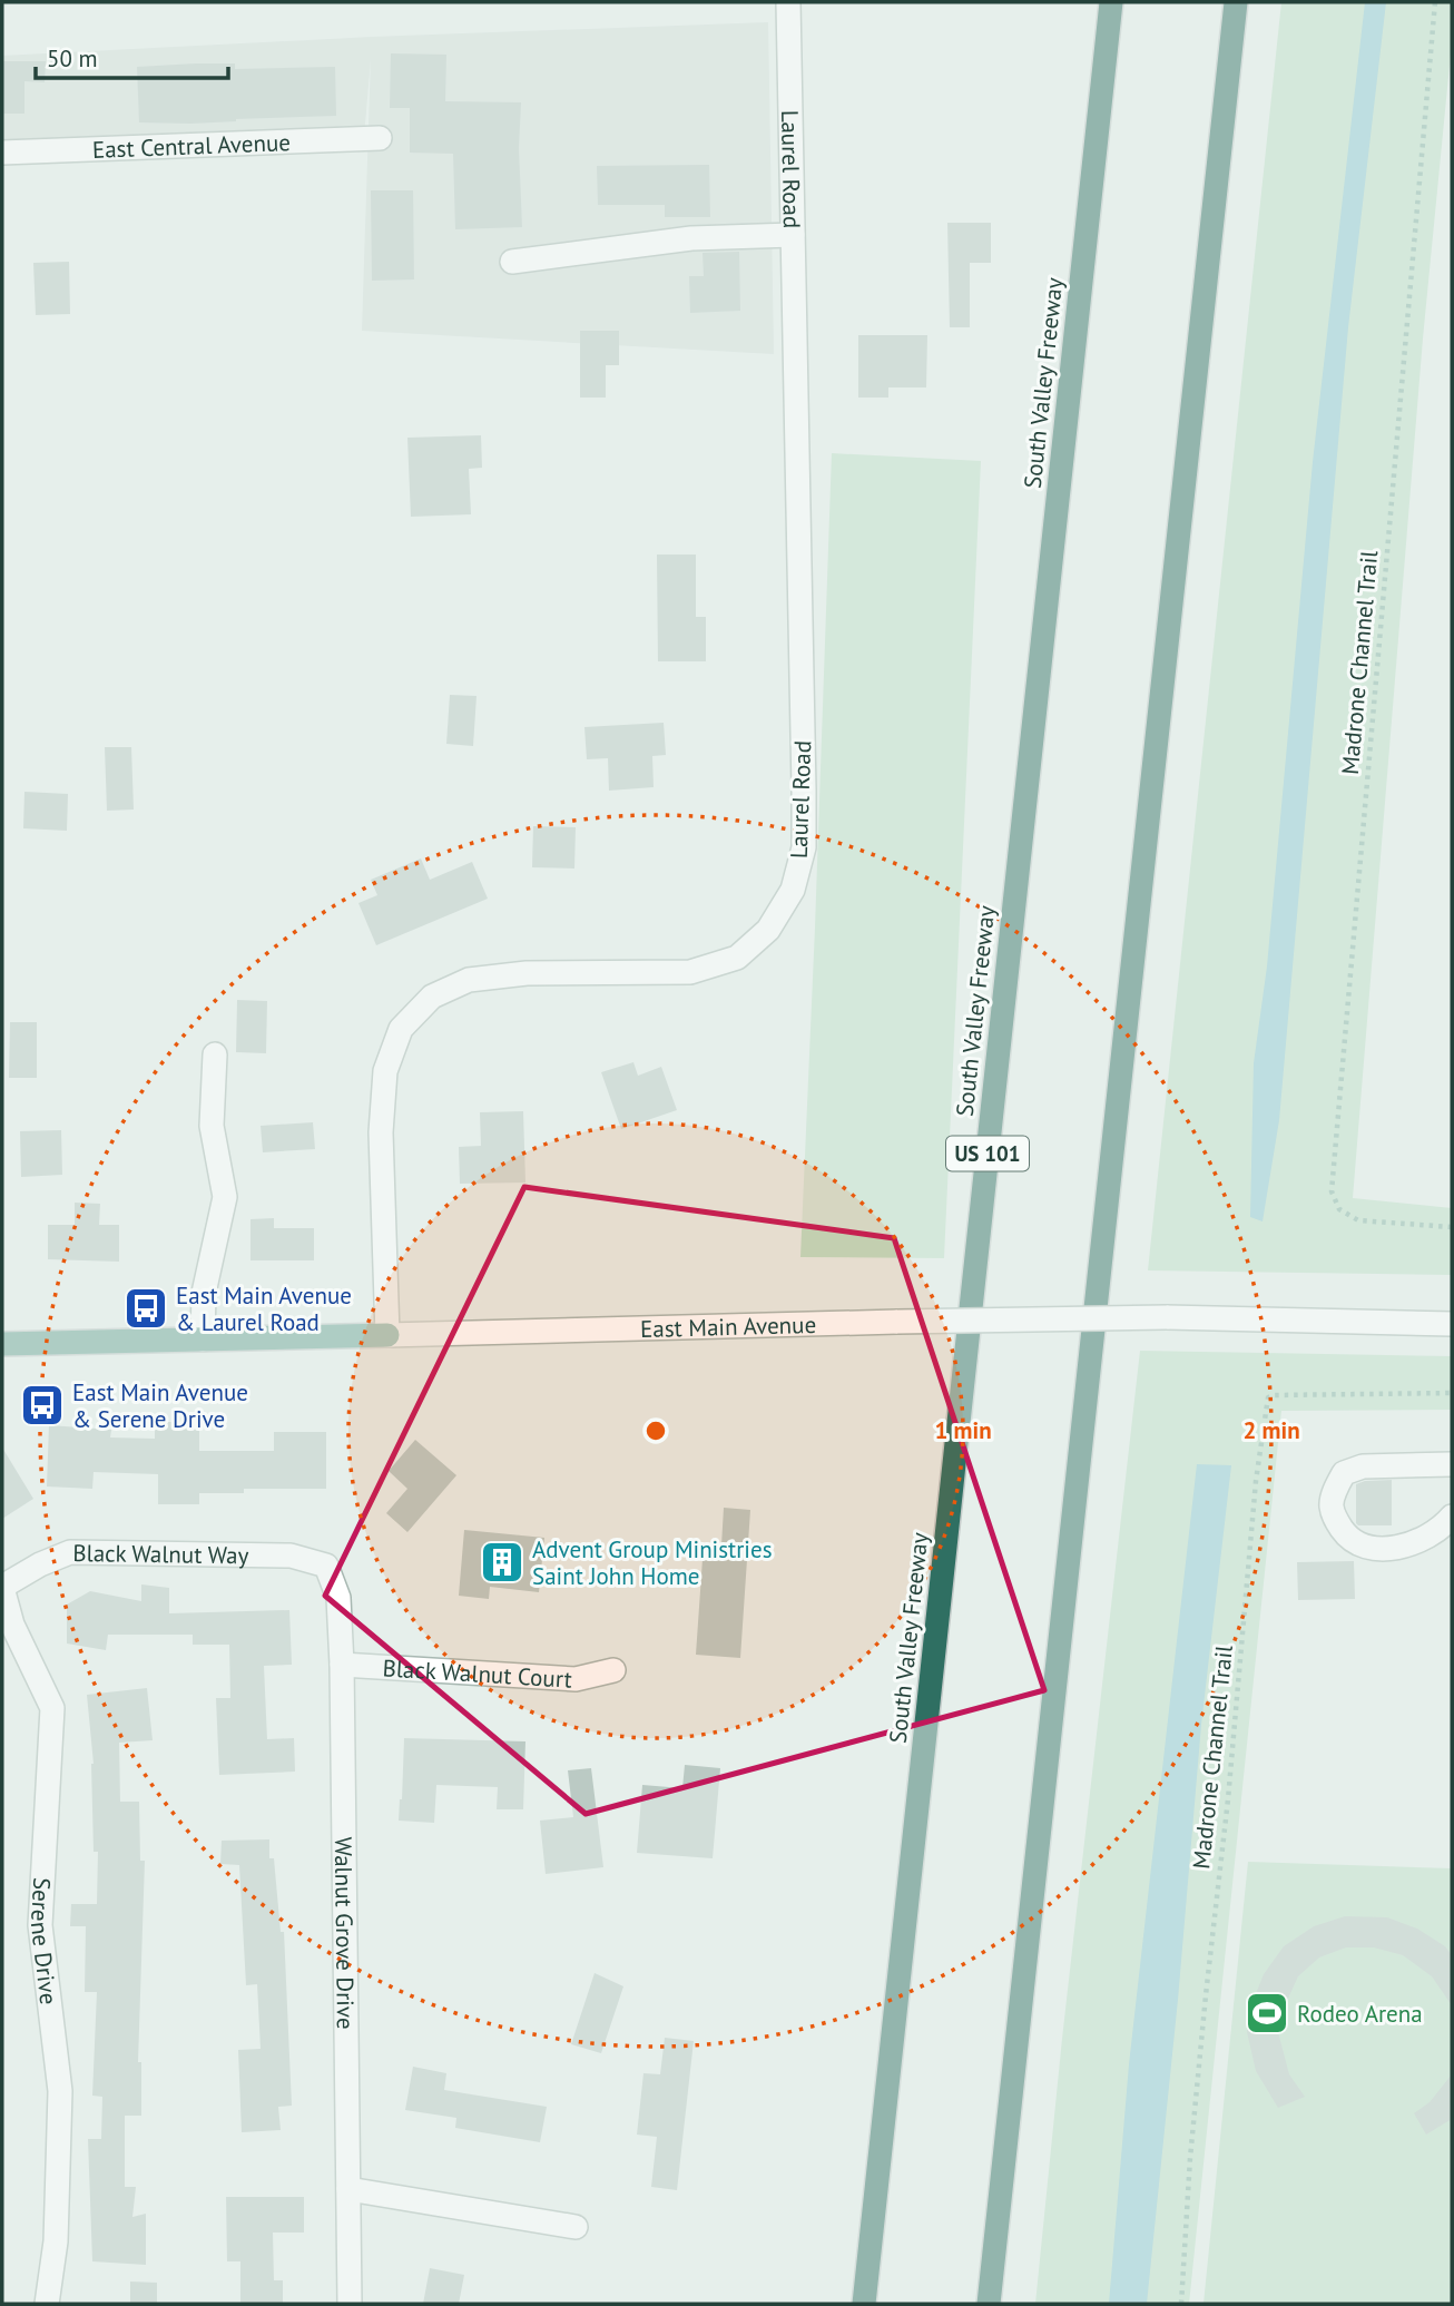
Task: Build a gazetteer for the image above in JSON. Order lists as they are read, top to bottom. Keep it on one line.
{"streets":{"highway":["South Valley Freeway","US 101"],"main road":["East Main Avenue"],"street":["East Central Avenue","Laurel Road","Black Walnut Way","Black Walnut Court","Walnut Grove Drive","Serene Drive"],"path":["Madrone Channel Trail"]},"crossings":[["Laurel Road","East Main Avenue"],["Black Walnut Way","Walnut Grove Drive"],["Black Walnut Way","Serene Drive"],["Black Walnut Court","Walnut Grove Drive"]],"places":{"bus stop":["East Main Avenue & Laurel Road","East Main Avenue & Serene Drive"],"building":["Advent Group Ministries Saint John Home"],"sports":["Rodeo Arena"]},"scale_bar":"50 m","rings":["1 min","2 min"]}
